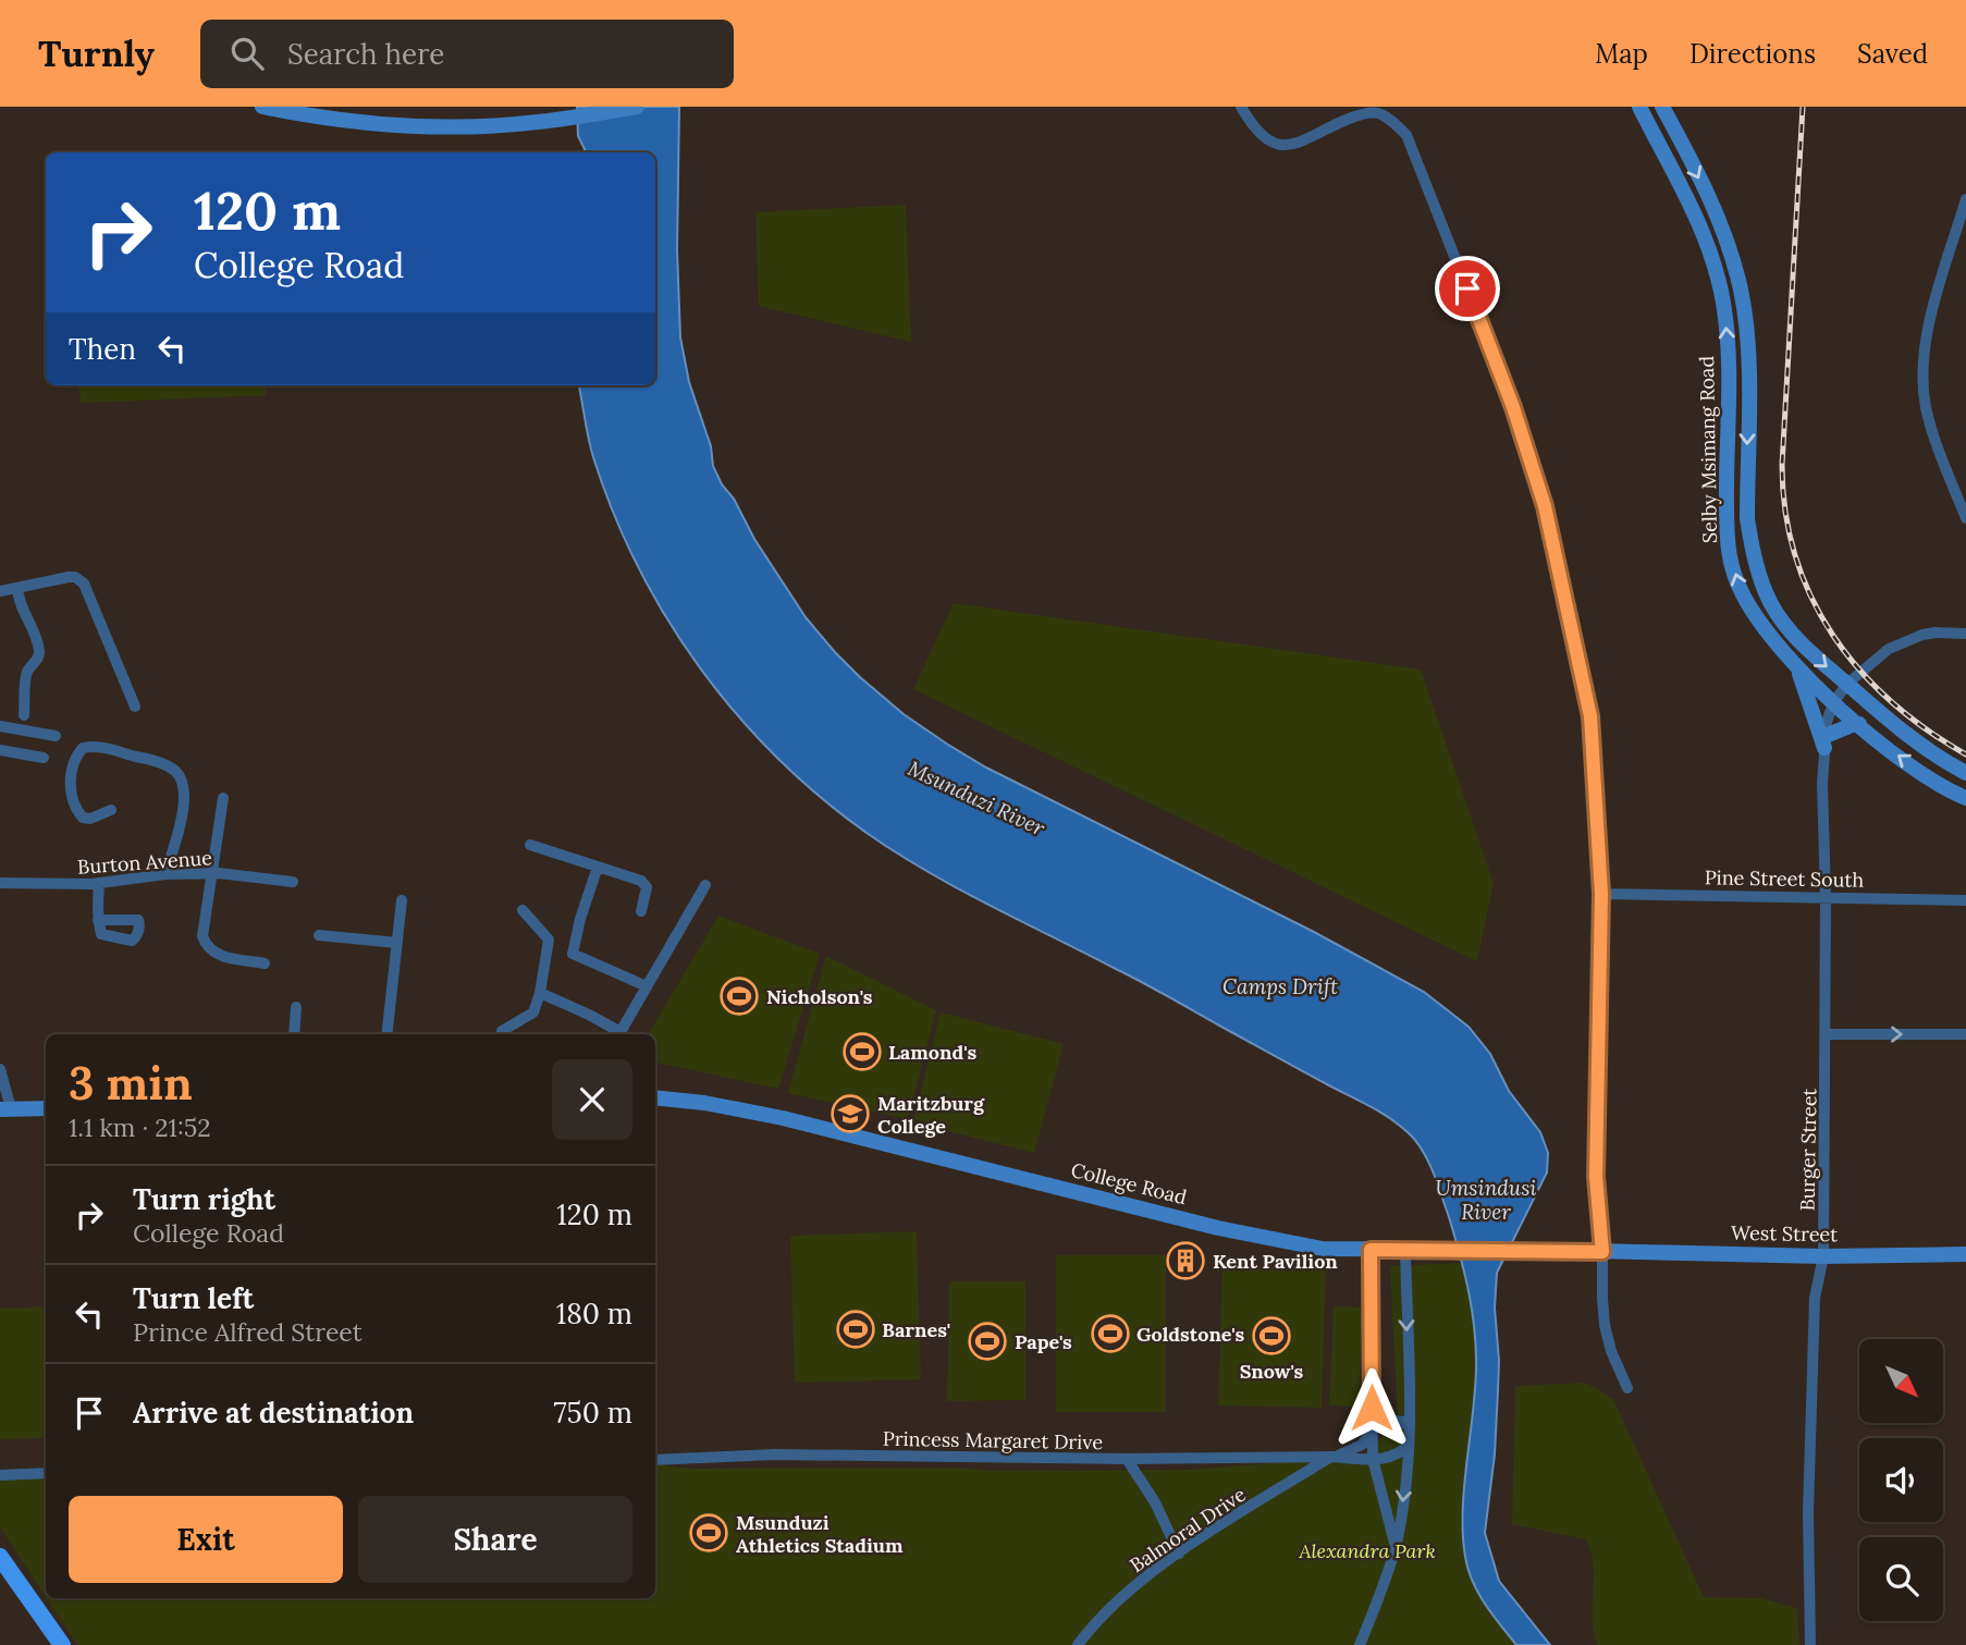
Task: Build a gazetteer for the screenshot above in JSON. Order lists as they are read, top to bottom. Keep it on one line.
{"streets":{"street":["Selby Msimang Road","Burton Avenue","Pine Street South","Burger Street","College Road","West Street","Princess Margaret Drive","Balmoral Drive"]},"crossings":[["Selby Msimang Road","Burger Street"],["Pine Street South","Burger Street"],["Burger Street","West Street"],["College Road","West Street"],["Princess Margaret Drive","Balmoral Drive"]],"water":["Msunduzi River","Camps Drift","Umsindusi River"],"parks":["Alexandra Park"],"places":{"sports":["Nicholson's","Lamond's","Barnes'","Goldstone's","Snow's","Pape's","Msunduzi Athletics Stadium"],"school or university":["Maritzburg College"],"building":["Kent Pavilion"]},"north":"bottom right","page":{"header":"Turnly","search":"Search here","nav":["Map","Directions","Saved"],"turn":["120 m","College Road"],"then":"Then","heading":["3 min","1.1 km · 21:52"],"list":[{"name":"Turn right","note":"College Road","value":"120 m"},{"name":"Turn left","note":"Prince Alfred Street","value":"180 m"},{"name":"Arrive at destination","value":"750 m"}],"buttons":["Exit","Share"]}}
